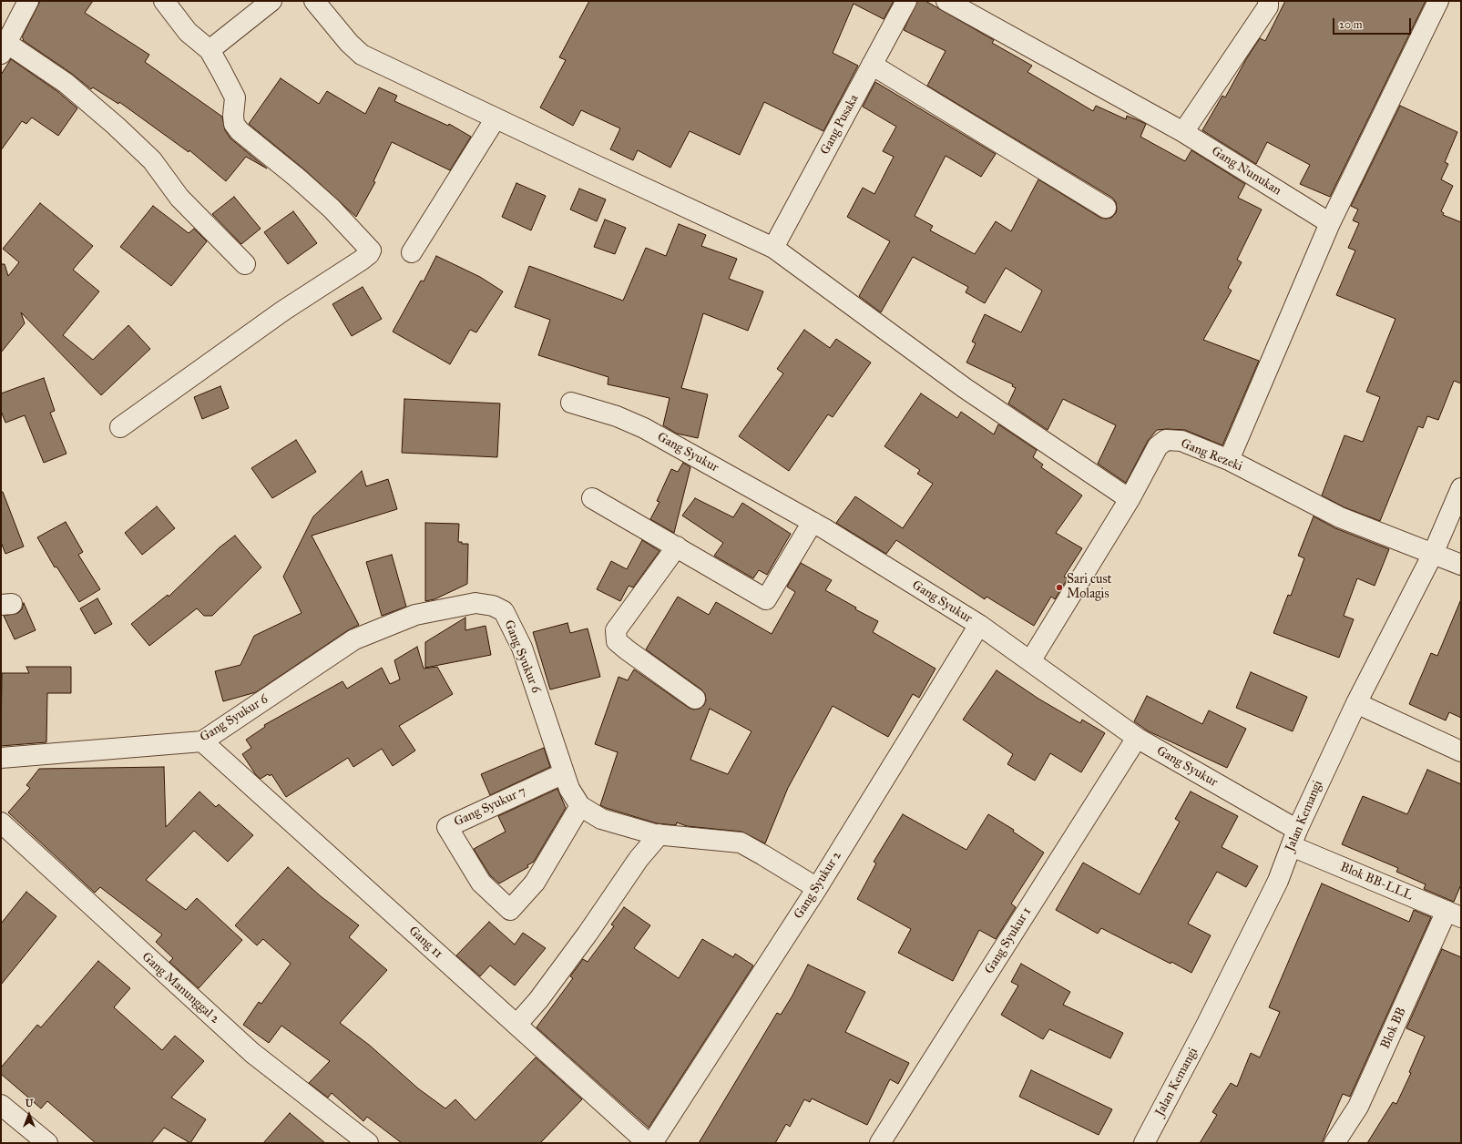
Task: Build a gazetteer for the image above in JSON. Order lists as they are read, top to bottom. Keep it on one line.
{"streets":{"street":["Gang Pusaka","Gang Nunukan","Gang Syukur","Gang Rezeki","Gang Syukur 6","Gang Syukur 7","Jalan Kemangi","Blok BB-LLL","Gang Syukur 2","Gang Syukur 1","Gang 11","Gang Manunggal 2","Blok BB"]},"crossings":[["Gang Syukur","Gang Rezeki"],["Gang Syukur","Jalan Kemangi"],["Gang Syukur","Blok BB-LLL"],["Gang Syukur","Gang Syukur 2"],["Gang Syukur","Gang Syukur 1"],["Gang Rezeki","Jalan Kemangi"],["Gang Syukur 6","Gang Syukur 7"],["Gang Syukur 6","Gang Syukur 2"],["Gang Syukur 6","Gang 11"],["Jalan Kemangi","Blok BB-LLL"],["Blok BB-LLL","Blok BB"]],"places":["Sari cust Molagis"],"scale_bar":"20 m","north":"top"}
